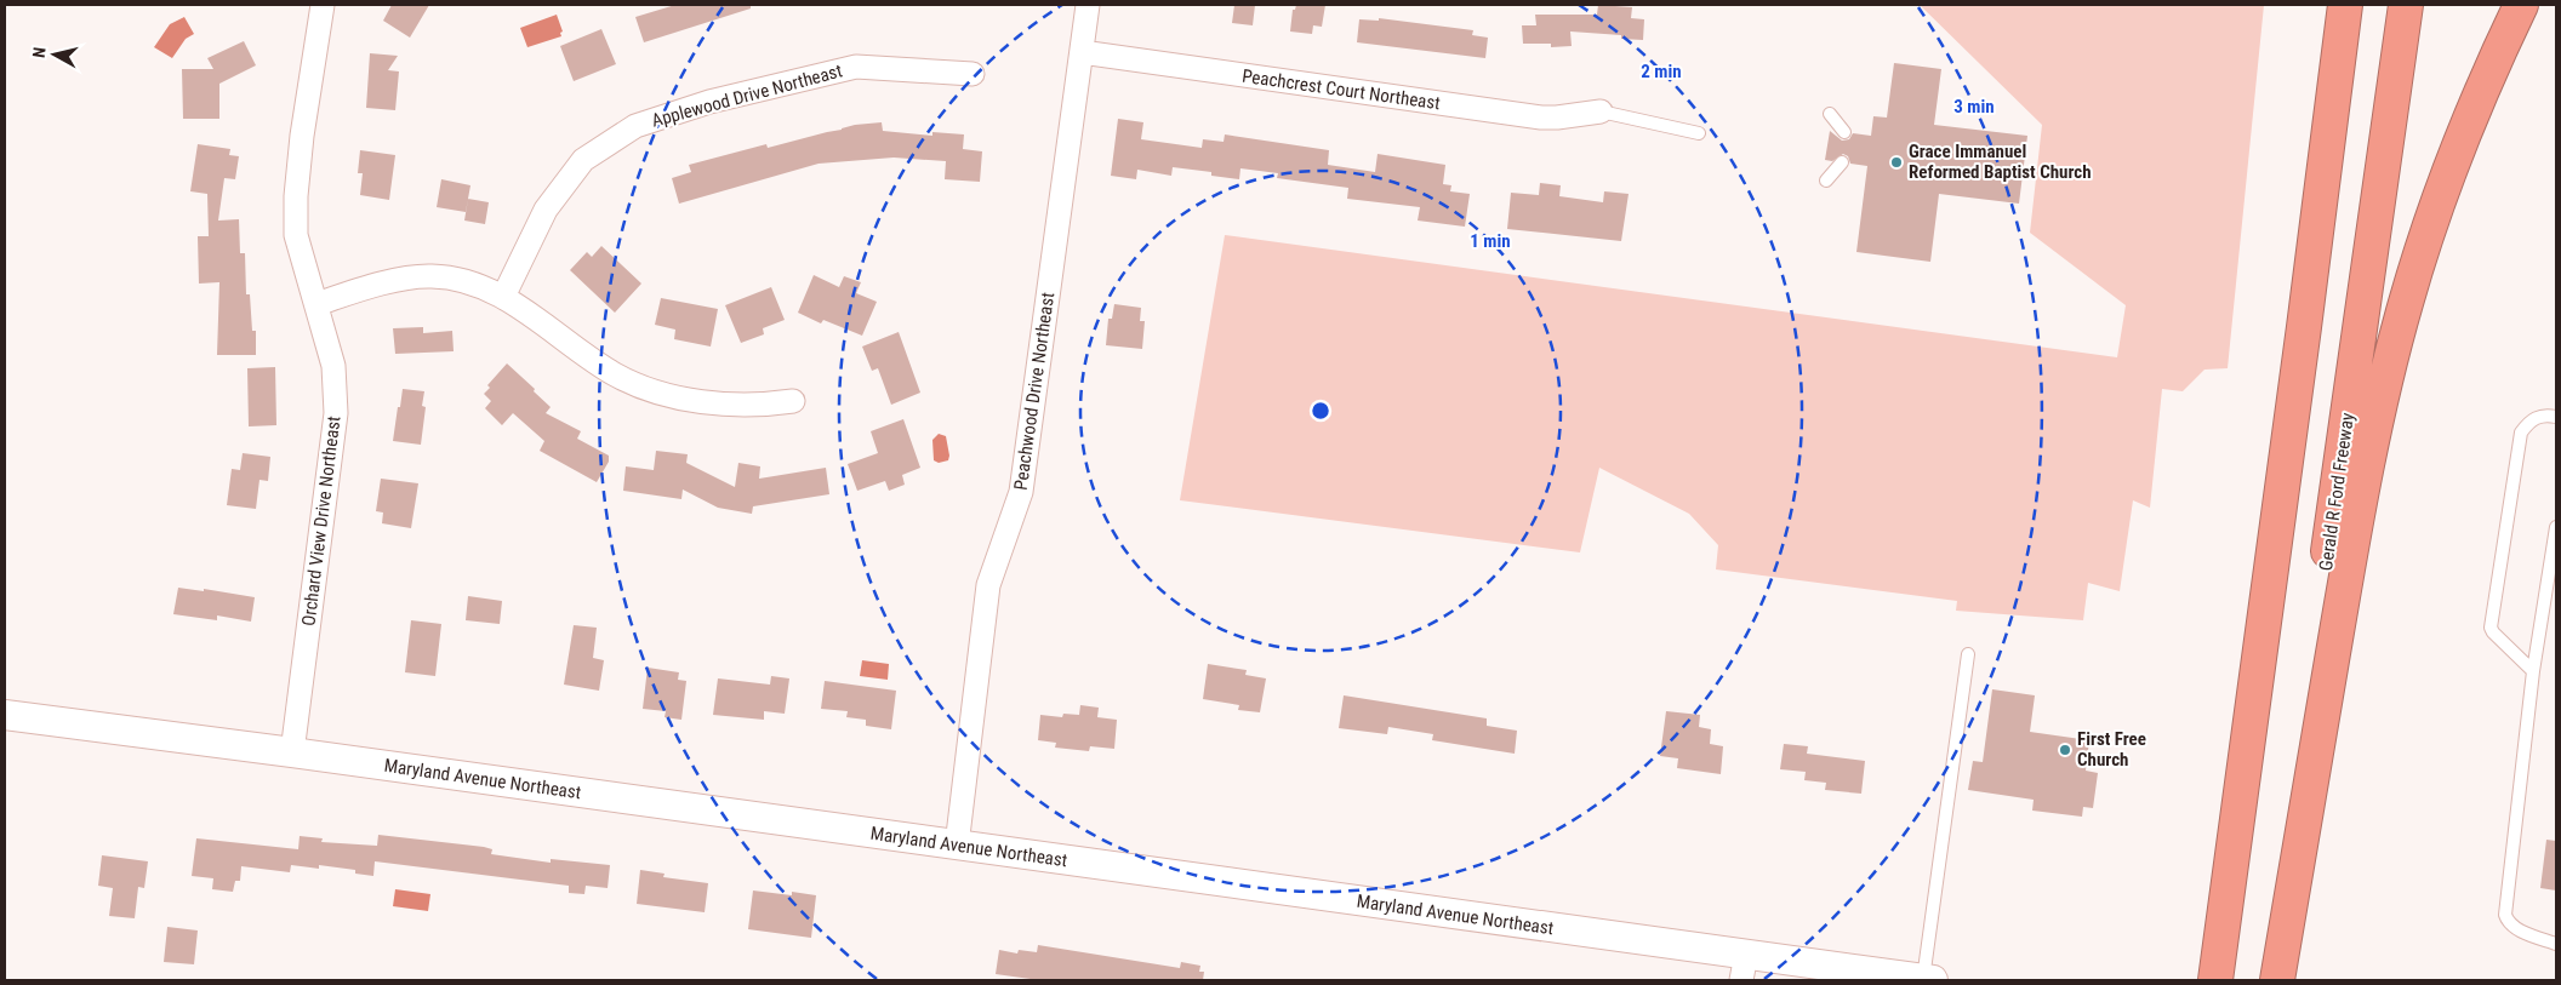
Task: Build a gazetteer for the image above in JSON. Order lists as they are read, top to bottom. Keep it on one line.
{"streets":{"highway":["Gerald R Ford Freeway"],"street":["Peachcrest Court Northeast","Applewood Drive Northeast","Peachwood Drive Northeast","Orchard View Drive Northeast","Maryland Avenue Northeast"]},"crossings":[["Peachcrest Court Northeast","Peachwood Drive Northeast"],["Peachwood Drive Northeast","Maryland Avenue Northeast"],["Orchard View Drive Northeast","Maryland Avenue Northeast"]],"places":["Grace Immanuel Reformed Baptist Church","First Free Church"],"north":"left","rings":["2 min","3 min","1 min"]}
